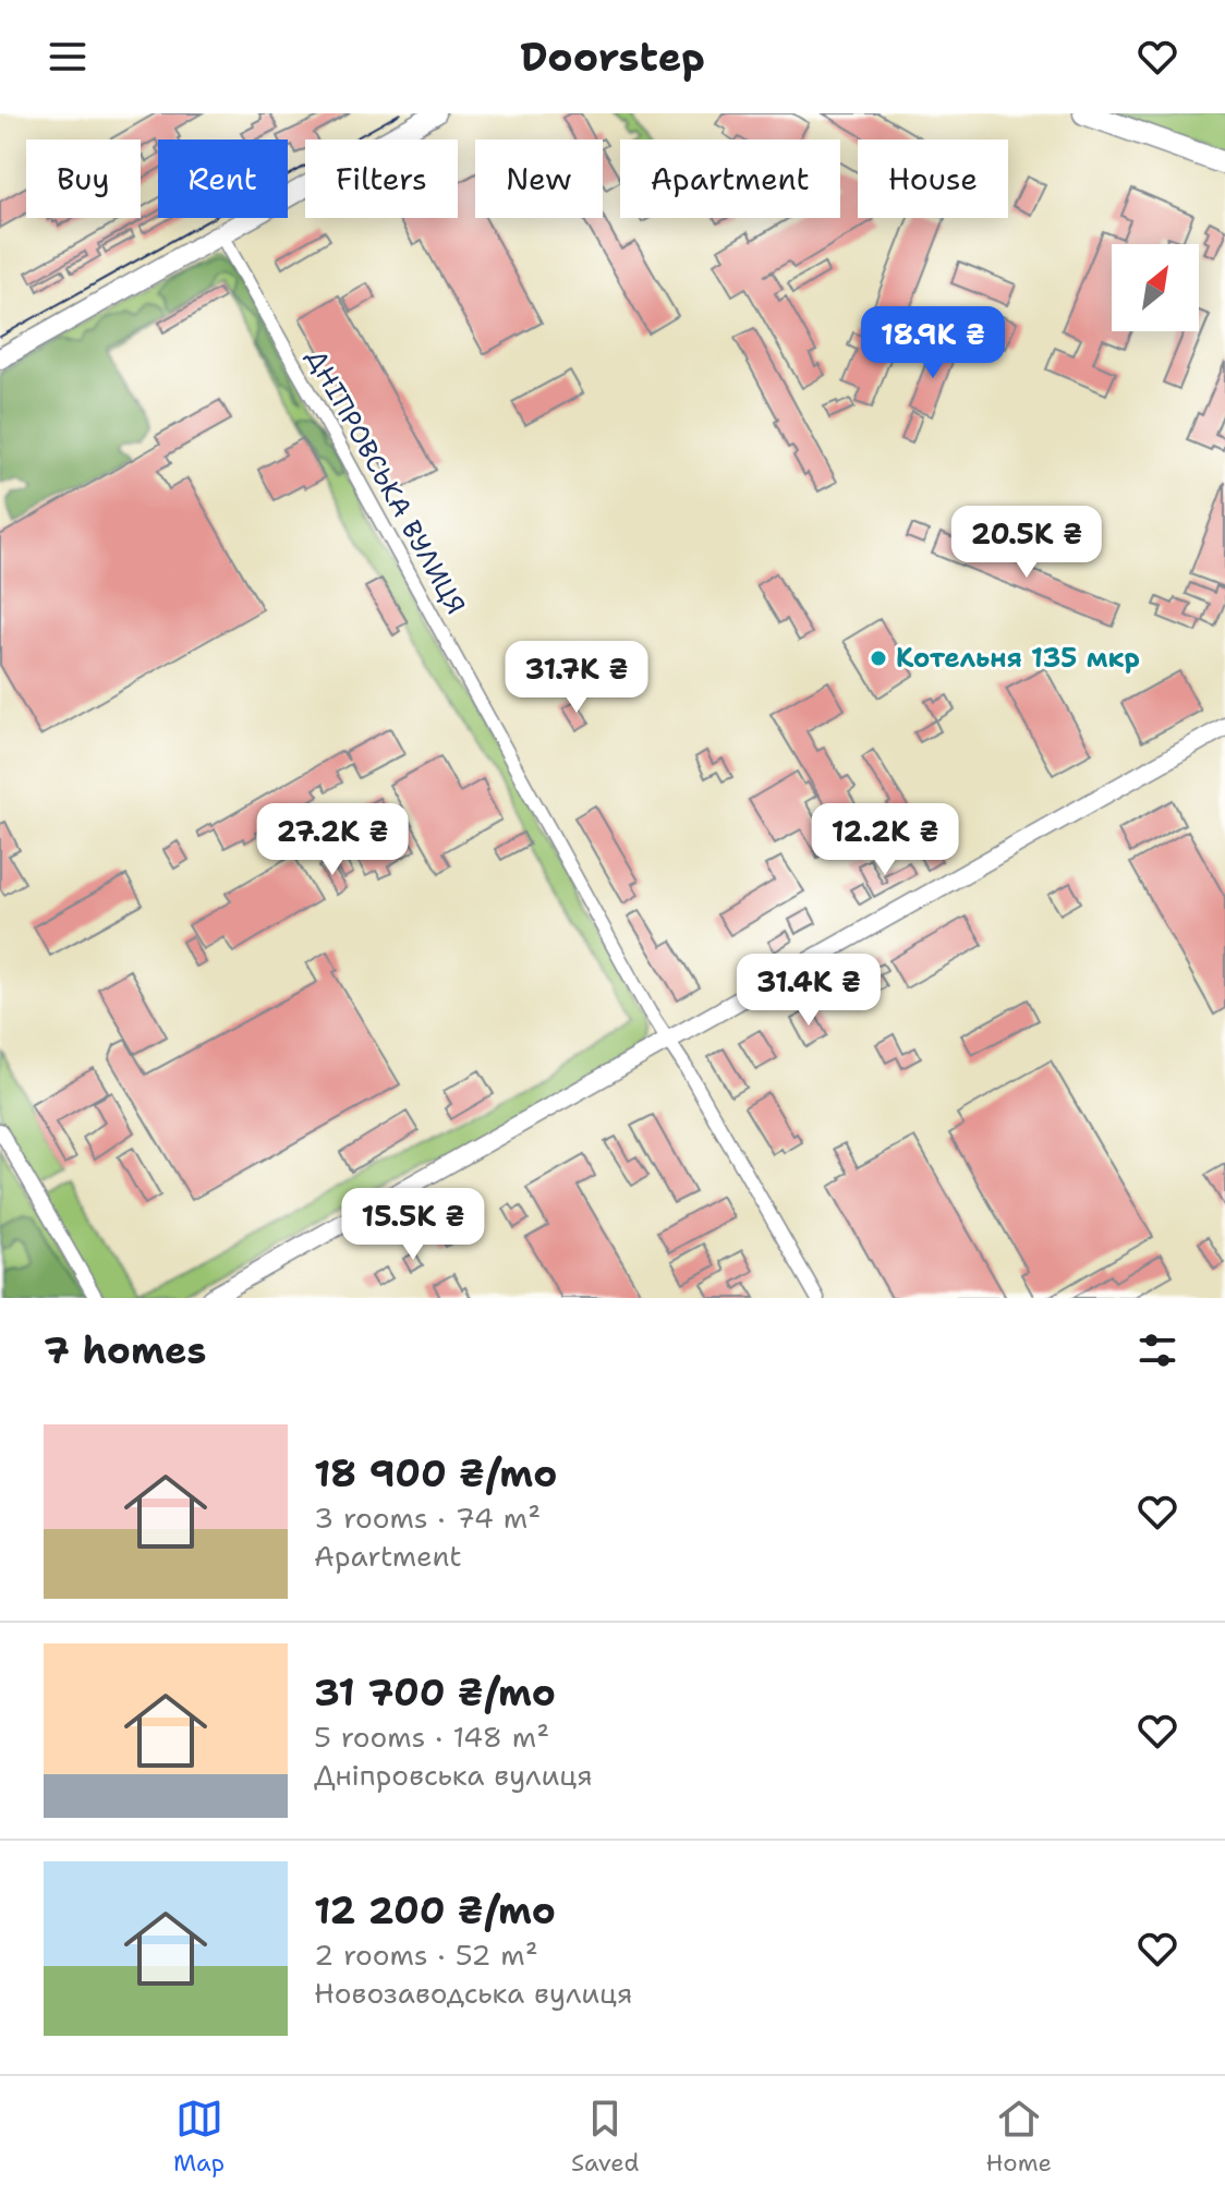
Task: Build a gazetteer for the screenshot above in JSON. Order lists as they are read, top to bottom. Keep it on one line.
{"streets":{"street":["ДНІПРОВСЬКА ВУЛИЦЯ"]},"places":["Котельня 135 мкр"],"north":"top right","page":{"header":"Doorstep","chip":["Buy","Rent","Filters","New","Apartment","House"],"price":["18.9K ₴","20.5K ₴","31.7K ₴","27.2K ₴","12.2K ₴","31.4K ₴","15.5K ₴"],"heading":"7 homes","list":[{"name":"18 900 ₴/mo","note":"3 rooms · 74 m² · Apartment"},{"name":"31 700 ₴/mo","note":"5 rooms · 148 m² · Дніпровська вулиця"},{"name":"12 200 ₴/mo","note":"2 rooms · 52 m² · Новозаводська вулиця"}],"tabs":["Map","Saved","Home"]}}
